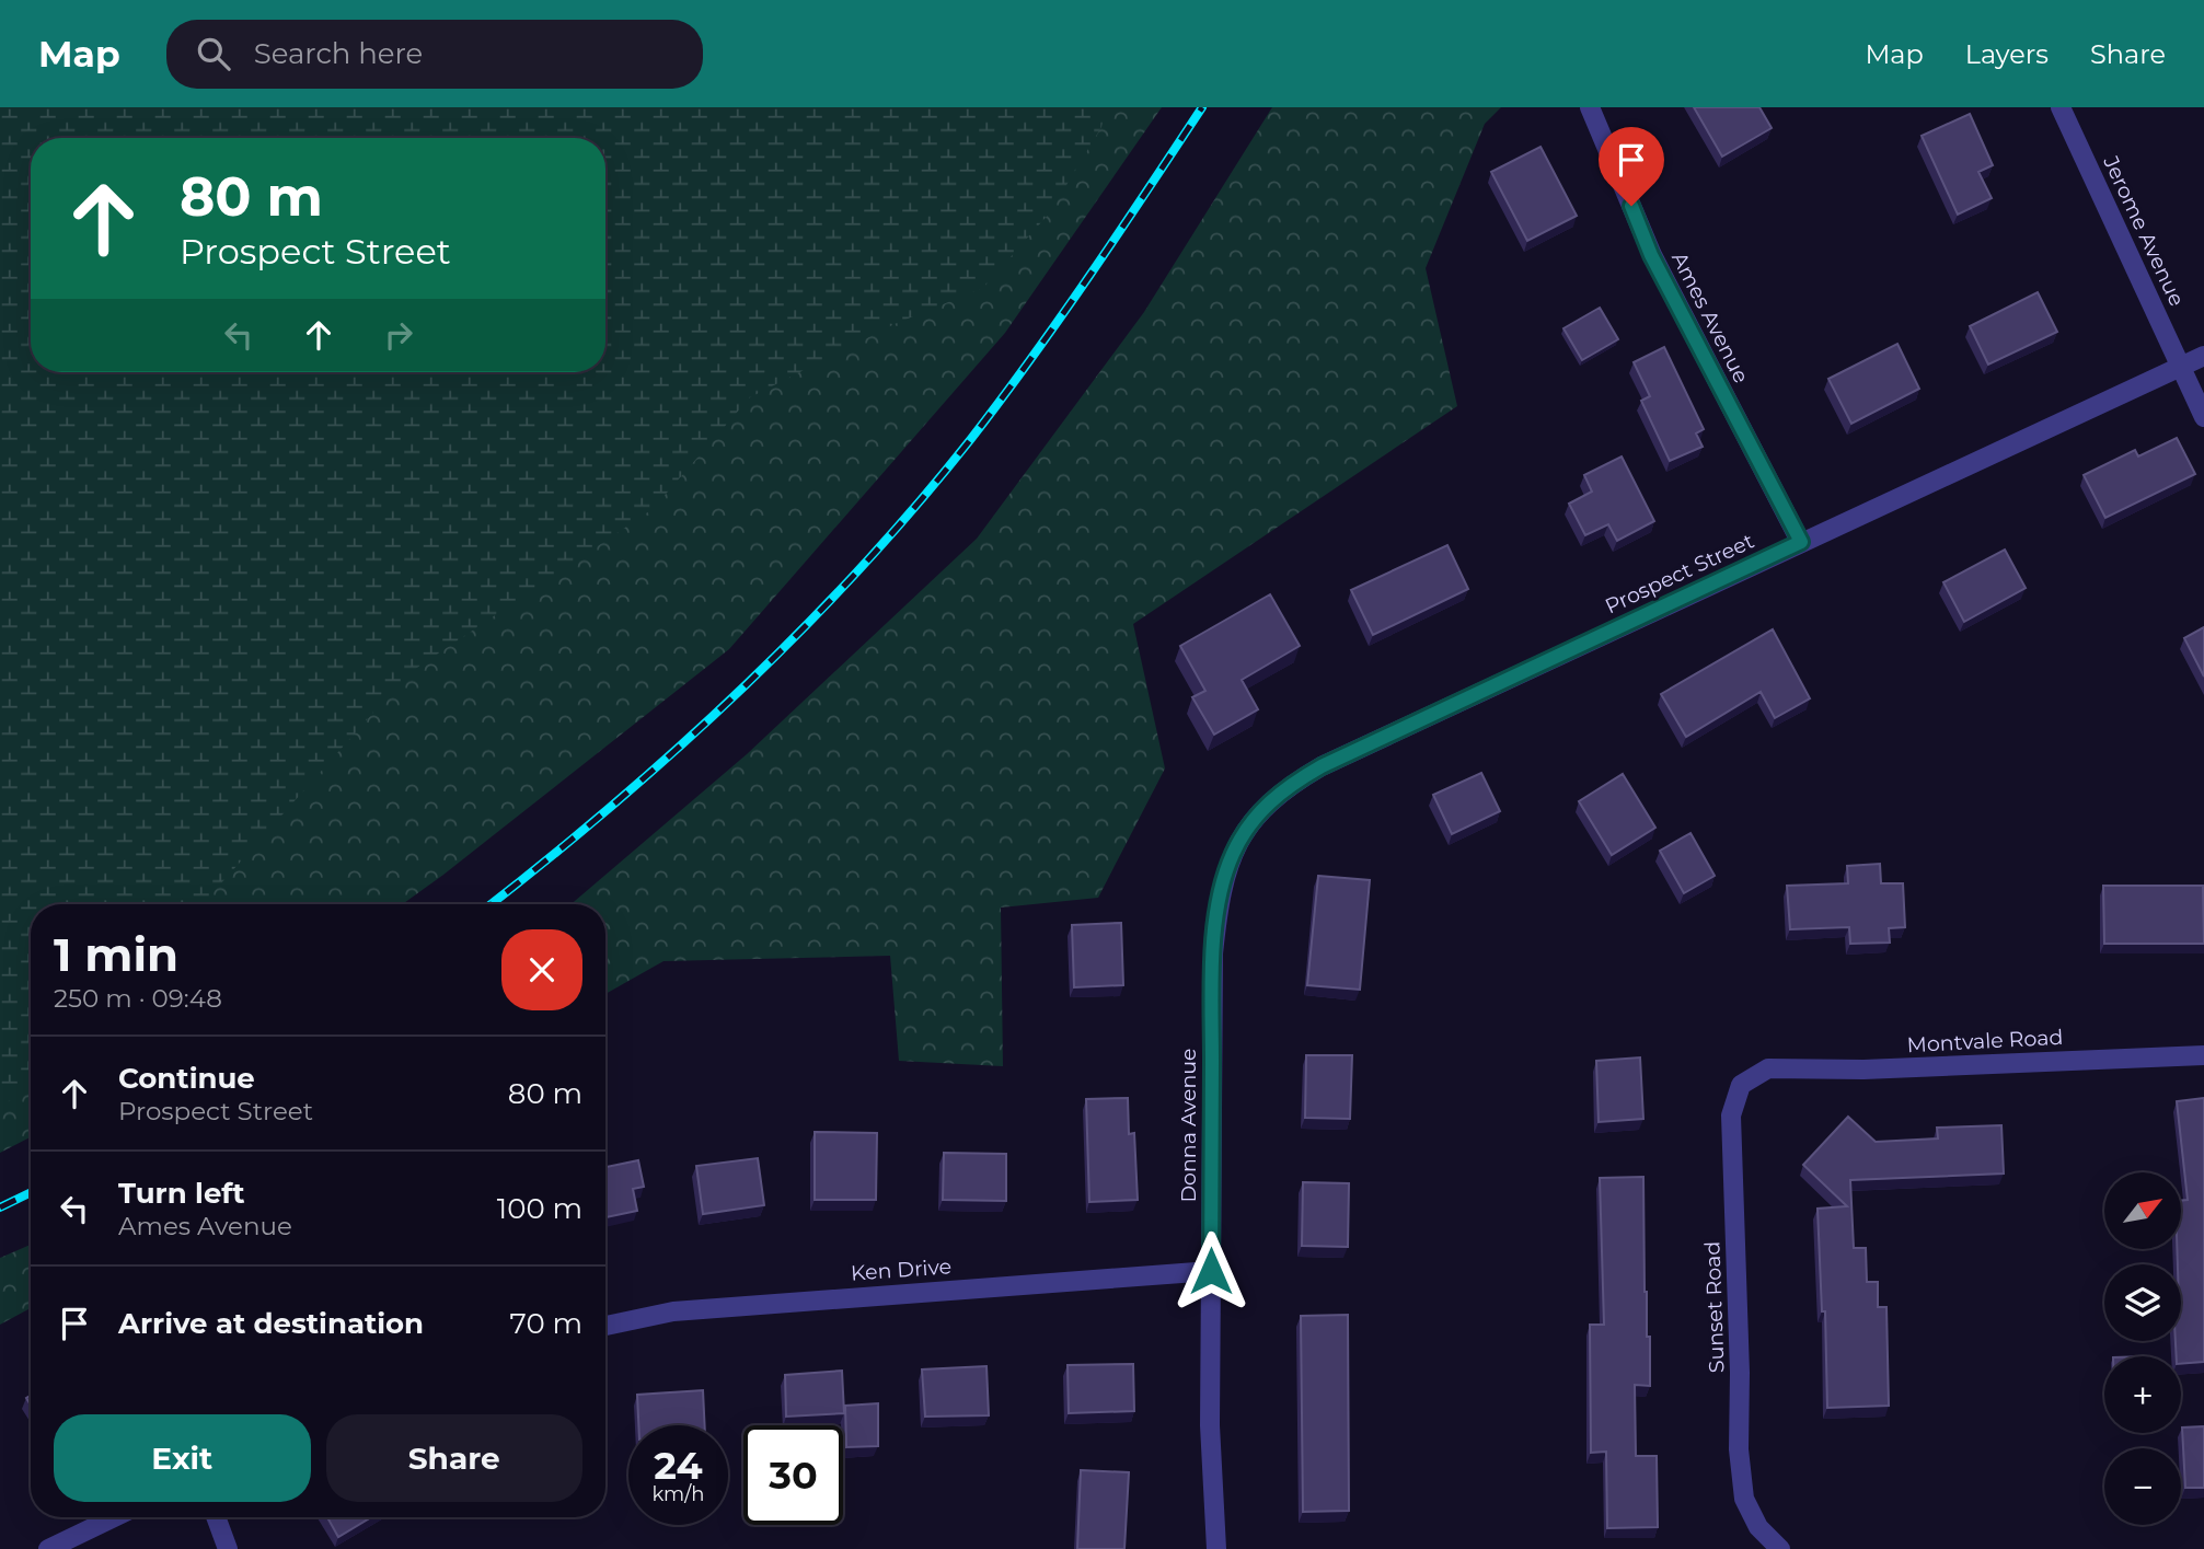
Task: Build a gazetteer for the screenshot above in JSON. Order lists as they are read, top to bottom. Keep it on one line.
{"streets":{"street":["Jerome Avenue","Ames Avenue","Prospect Street","Montvale Road","Donna Avenue","Ken Drive","Sunset Road"]},"crossings":[["Jerome Avenue","Prospect Street"],["Ames Avenue","Prospect Street"],["Prospect Street","Donna Avenue"],["Montvale Road","Sunset Road"],["Donna Avenue","Ken Drive"]],"north":"top right","page":{"header":"Map","search":"Search here","nav":["Map","Layers","Share"],"turn":["80 m","Prospect Street"],"heading":["1 min","250 m · 09:48"],"list":[{"name":"Continue","note":"Prospect Street","value":"80 m"},{"name":"Turn left","note":"Ames Avenue","value":"100 m"},{"name":"Arrive at destination","value":"70 m"}],"map_buttons":["+","−"],"buttons":["Exit","Share"],"speed":"24 km/h","limit":"30"}}
